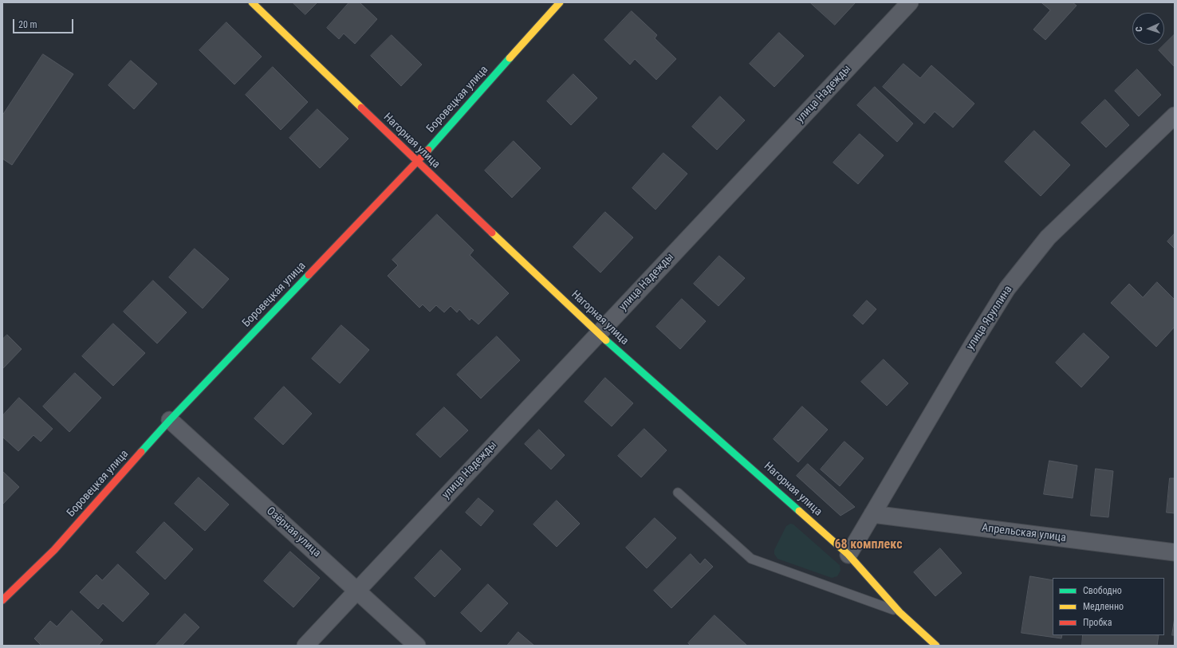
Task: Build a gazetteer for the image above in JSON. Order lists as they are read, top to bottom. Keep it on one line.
{"streets":{"street":["улица Надежды","Боровецкая улица","Нагорная улица","улица Яруллина","Озёрная улица","Апрельская улица"]},"crossings":[["улица Надежды","Нагорная улица"],["улица Надежды","Озёрная улица"],["Боровецкая улица","Нагорная улица"],["Боровецкая улица","Озёрная улица"],["Нагорная улица","улица Яруллина"],["улица Яруллина","Апрельская улица"]],"districts":["68 комплекс"],"legend":["Свободно","Медленно","Пробка"],"scale_bar":"20 m","north":"left"}
